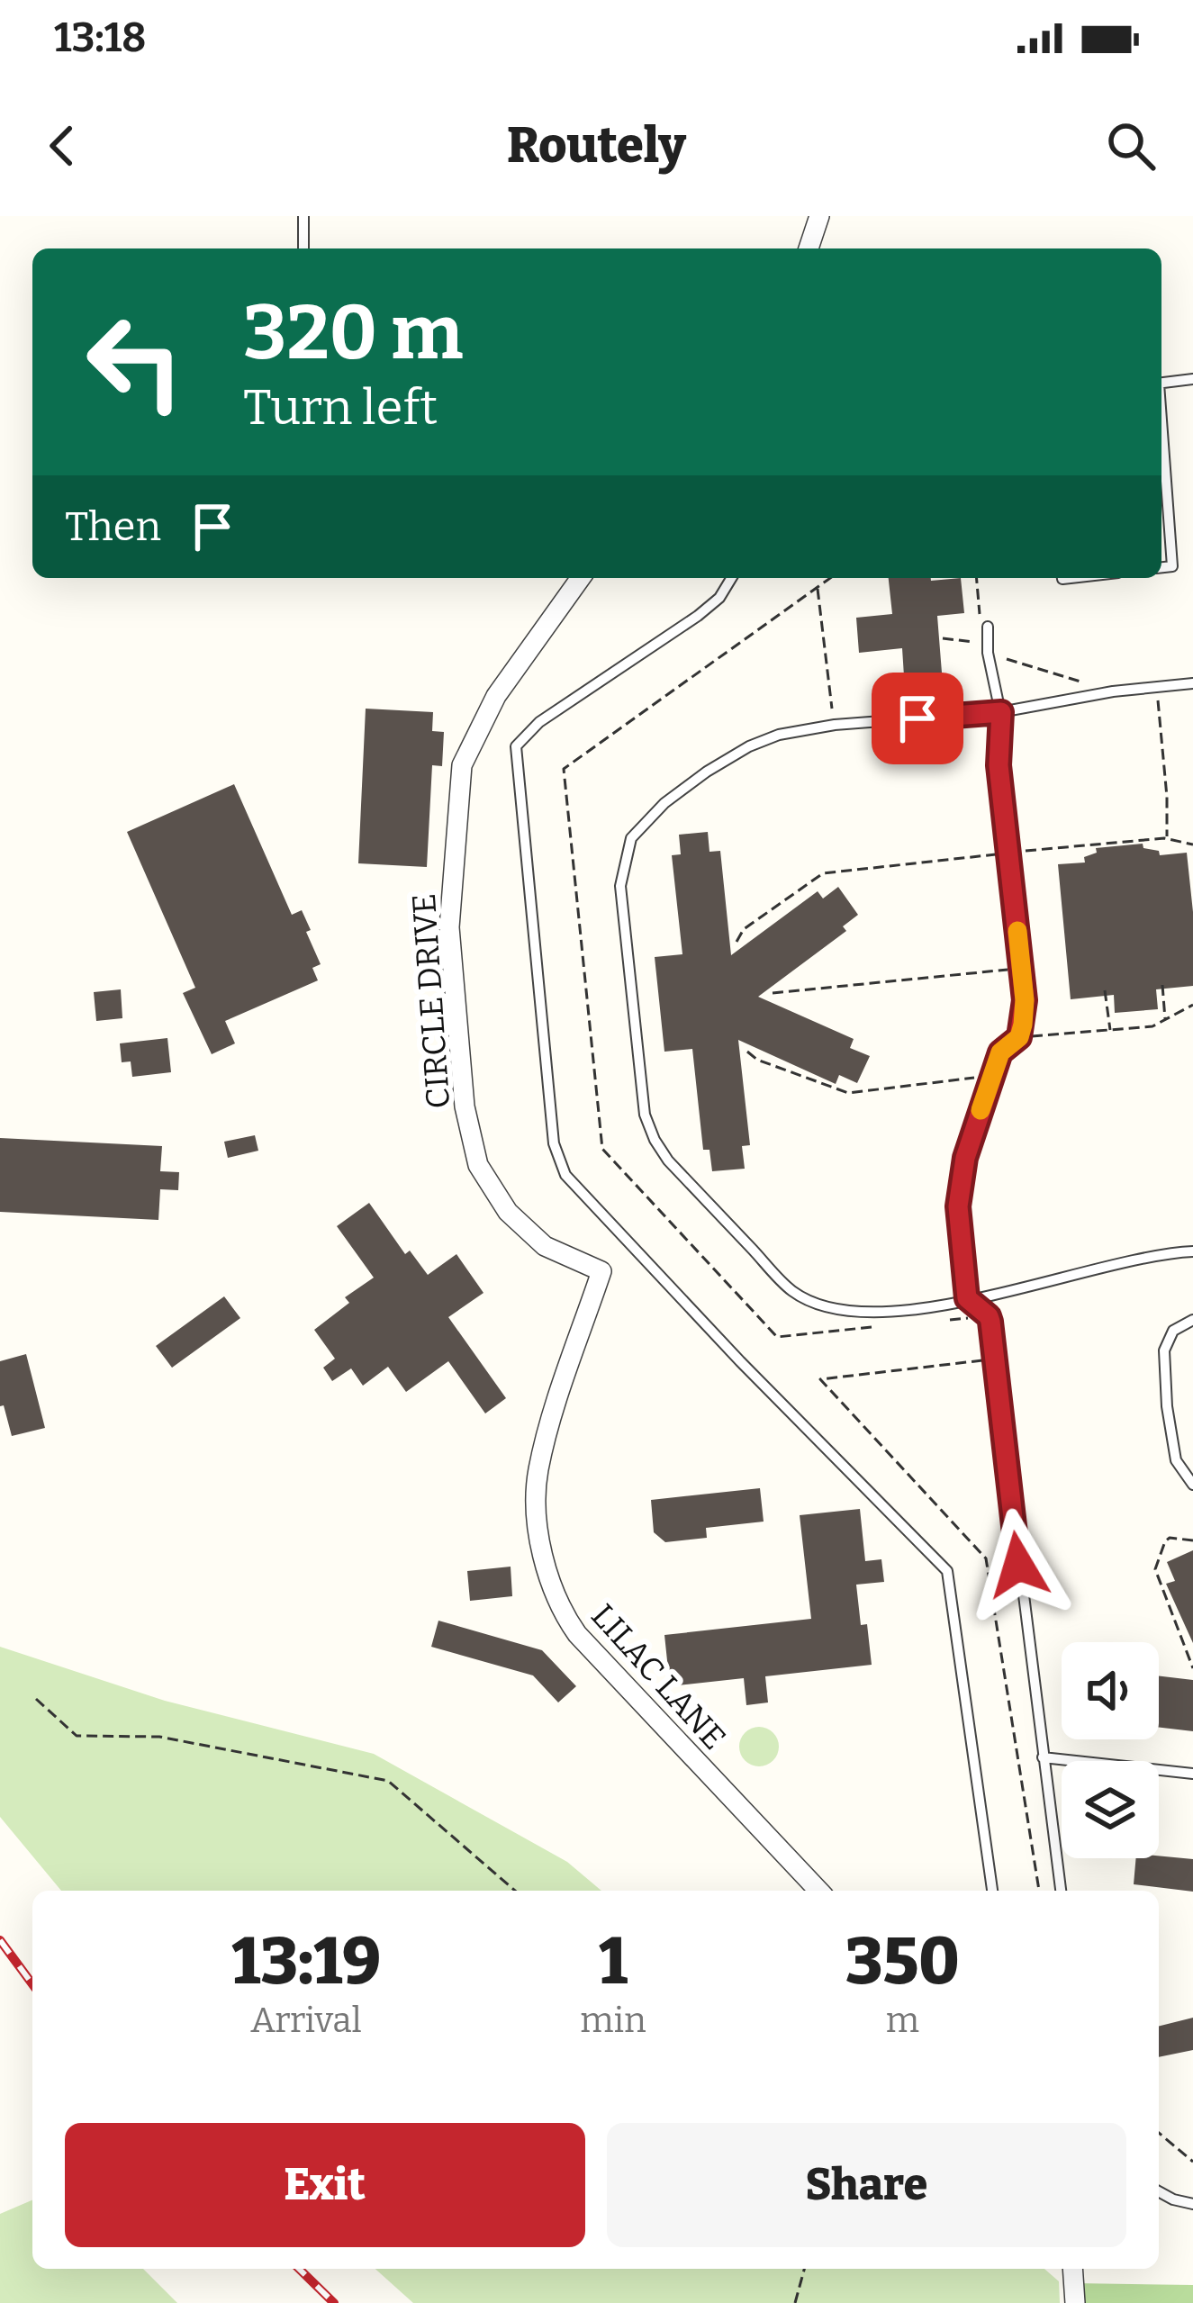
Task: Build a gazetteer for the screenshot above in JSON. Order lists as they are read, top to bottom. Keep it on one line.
{"streets":{"street":["CIRCLE DRIVE","LILAC LANE"]},"crossings":[["CIRCLE DRIVE","LILAC LANE"]],"page":{"status":"13:18","header":"Routely","turn":["320 m","Turn left"],"then":"Then","eta":["13:19","Arrival","1","min","350","m"],"buttons":["Exit","Share"]}}
